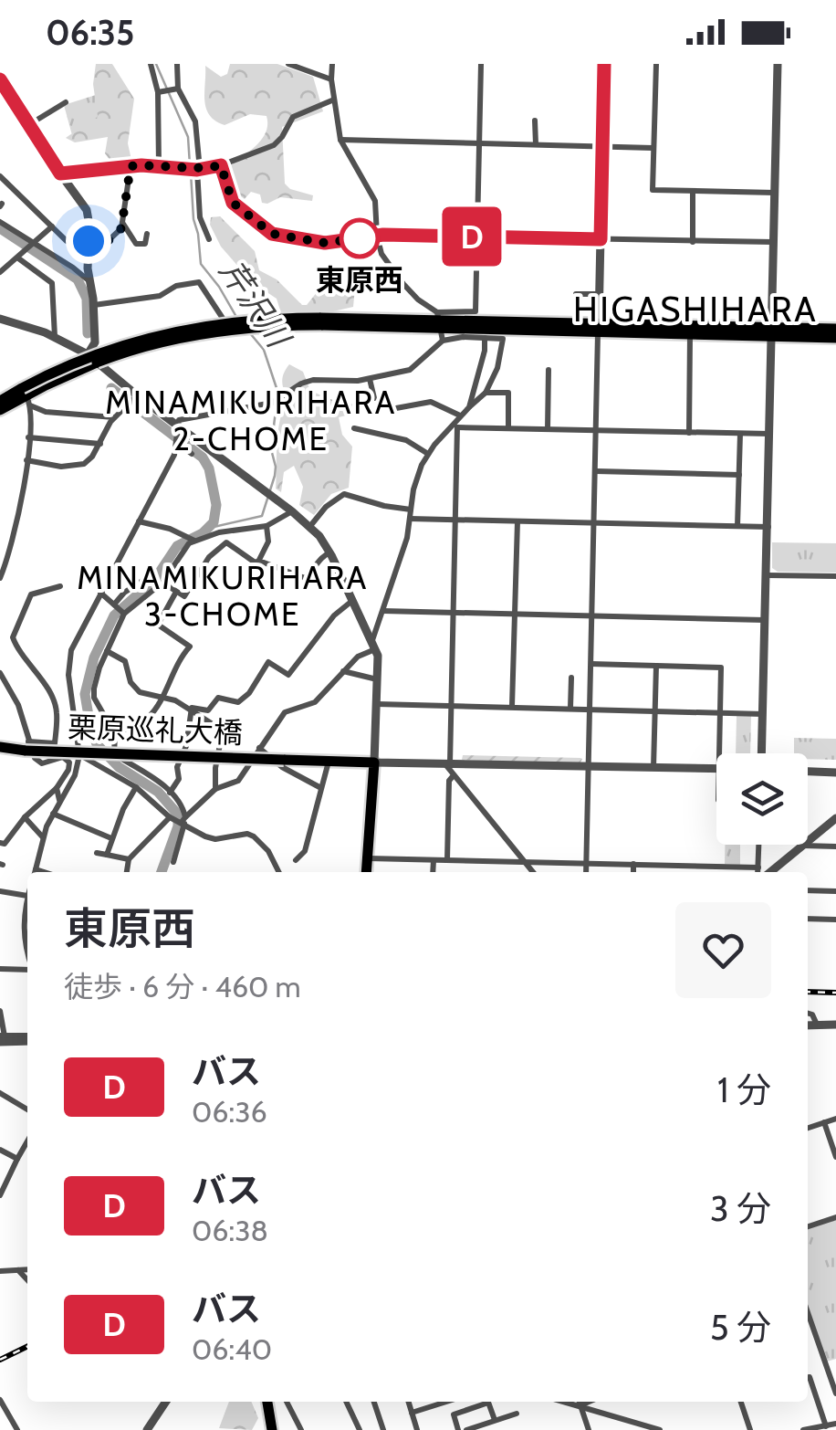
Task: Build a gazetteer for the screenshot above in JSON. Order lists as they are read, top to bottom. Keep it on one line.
{"streets":{"main road":["栗原巡礼大橋"]},"districts":["HIGASHIHARA","MINAMIKURIHARA 2-CHOME","MINAMIKURIHARA 3-CHOME"],"water":["芹沢川"],"places":["東原西"],"lines":["bus line D"],"page":{"status":"06:35","on_map":"D","heading":["東原西","徒歩 · 6 分 · 460 m"],"list":[{"mark":"D","name":"バス","note":"06:36","value":"1 分"},{"mark":"D","name":"バス","note":"06:38","value":"3 分"},{"mark":"D","name":"バス","note":"06:40","value":"5 分"}]}}
